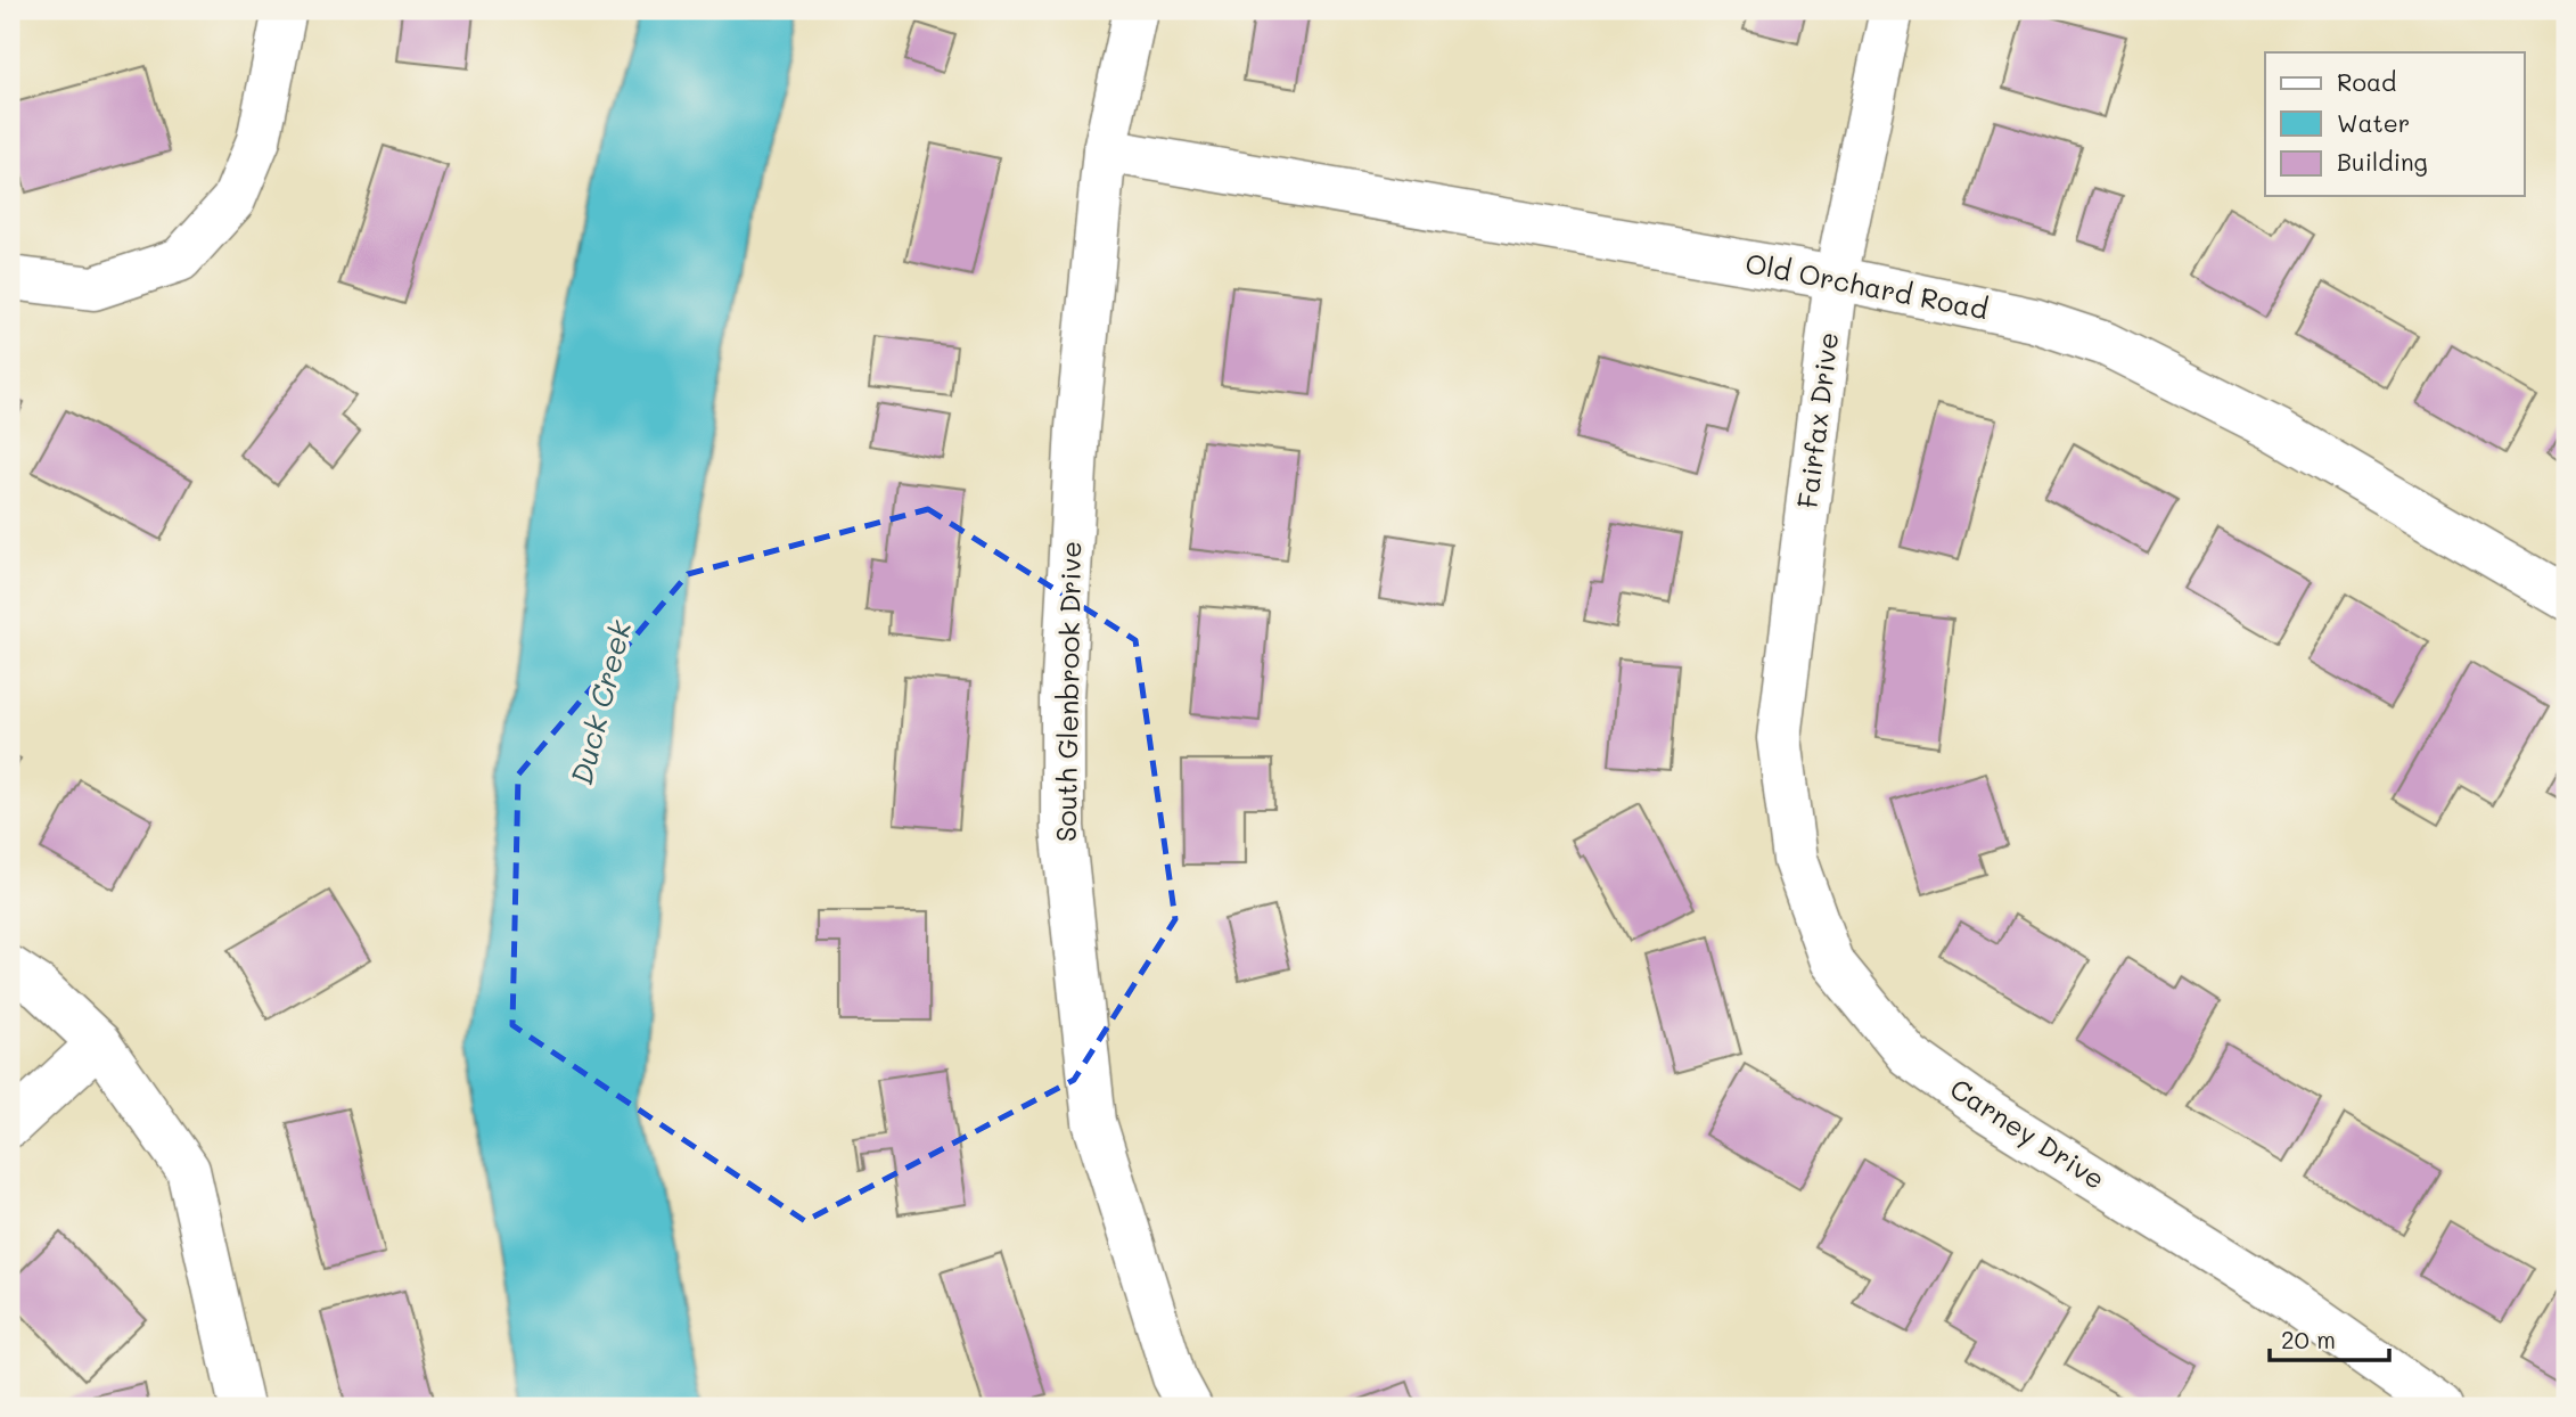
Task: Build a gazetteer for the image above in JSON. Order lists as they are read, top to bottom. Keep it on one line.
{"streets":{"street":["Old Orchard Road","Fairfax Drive","South Glenbrook Drive","Carney Drive"]},"crossings":[["Old Orchard Road","Fairfax Drive"],["Old Orchard Road","South Glenbrook Drive"],["Fairfax Drive","Carney Drive"]],"water":["Duck Creek"],"legend":["Road","Water","Building"],"scale_bar":"20 m"}
